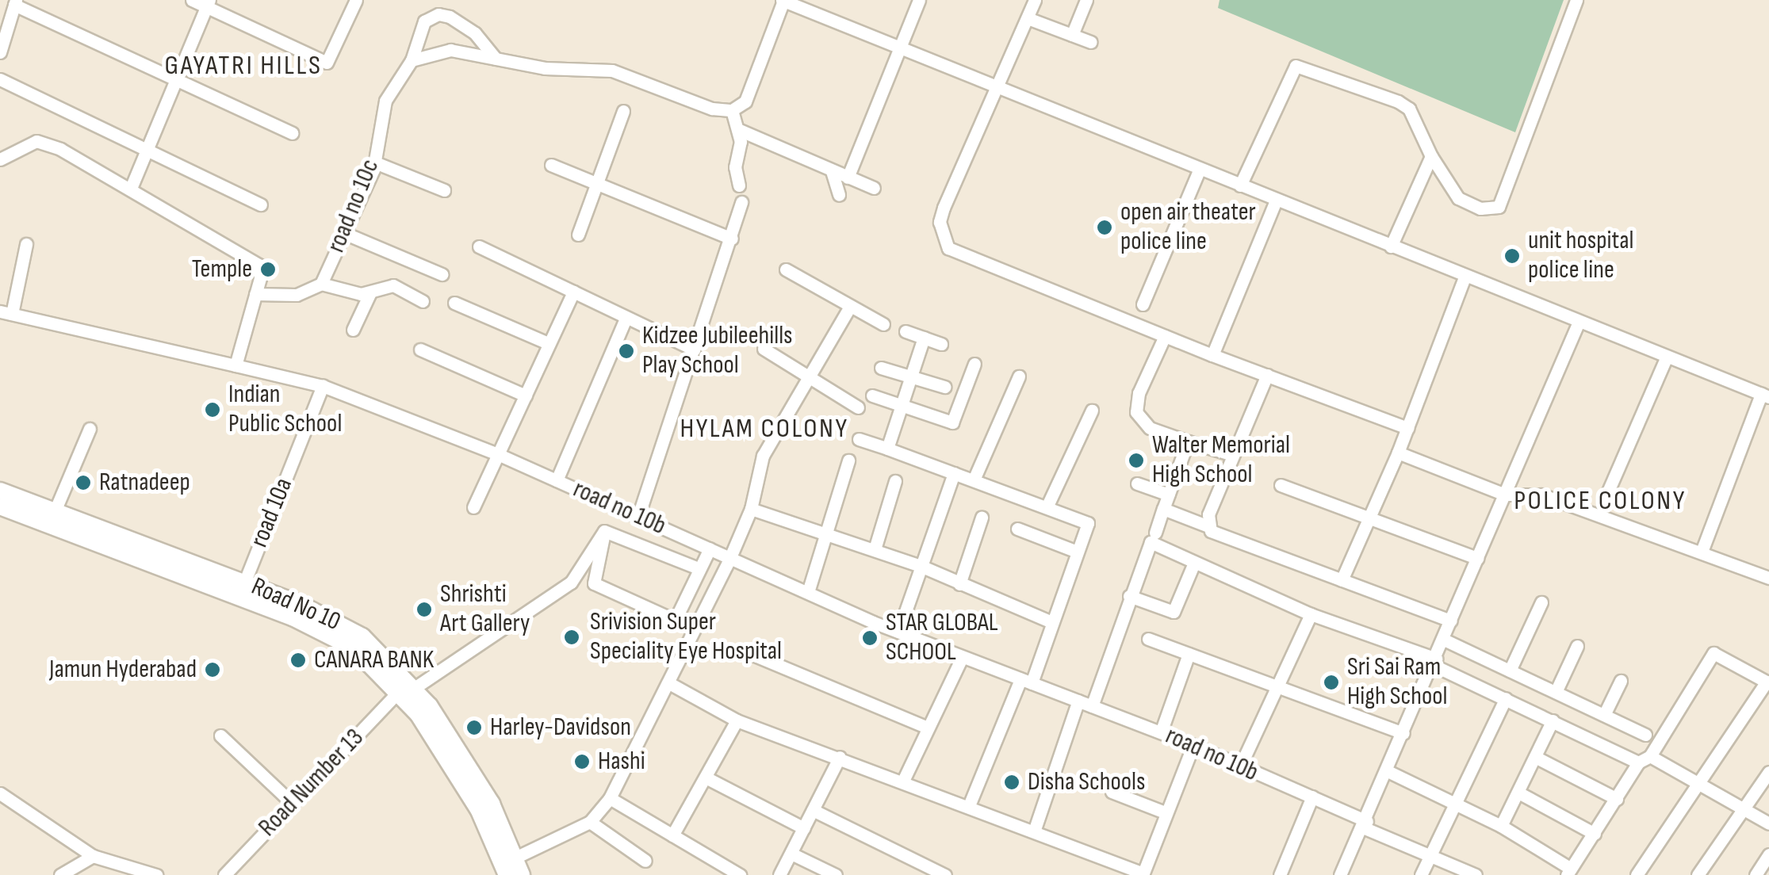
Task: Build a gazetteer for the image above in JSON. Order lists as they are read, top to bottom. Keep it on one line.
{"streets":{"main road":["Road No 10"],"street":["road no 10c","road no 10b","road 10a","Road Number 13"]},"crossings":[["road no 10b","road 10a"],["road 10a","Road No 10"],["Road No 10","Road Number 13"]],"districts":["GAYATRI HILLS","HYLAM COLONY","POLICE COLONY"],"places":["open air theater police line","unit hospital police line","Temple","Kidzee Jubileehills Play School","Indian Public School","Walter Memorial High School","Ratnadeep","Shrishti Art Gallery","Srivision Super Speciality Eye Hospital","STAR GLOBAL SCHOOL","CANARA BANK","Jamun Hyderabad","Sri Sai Ram High School","Harley-Davidson","Hashi","Disha Schools"]}
